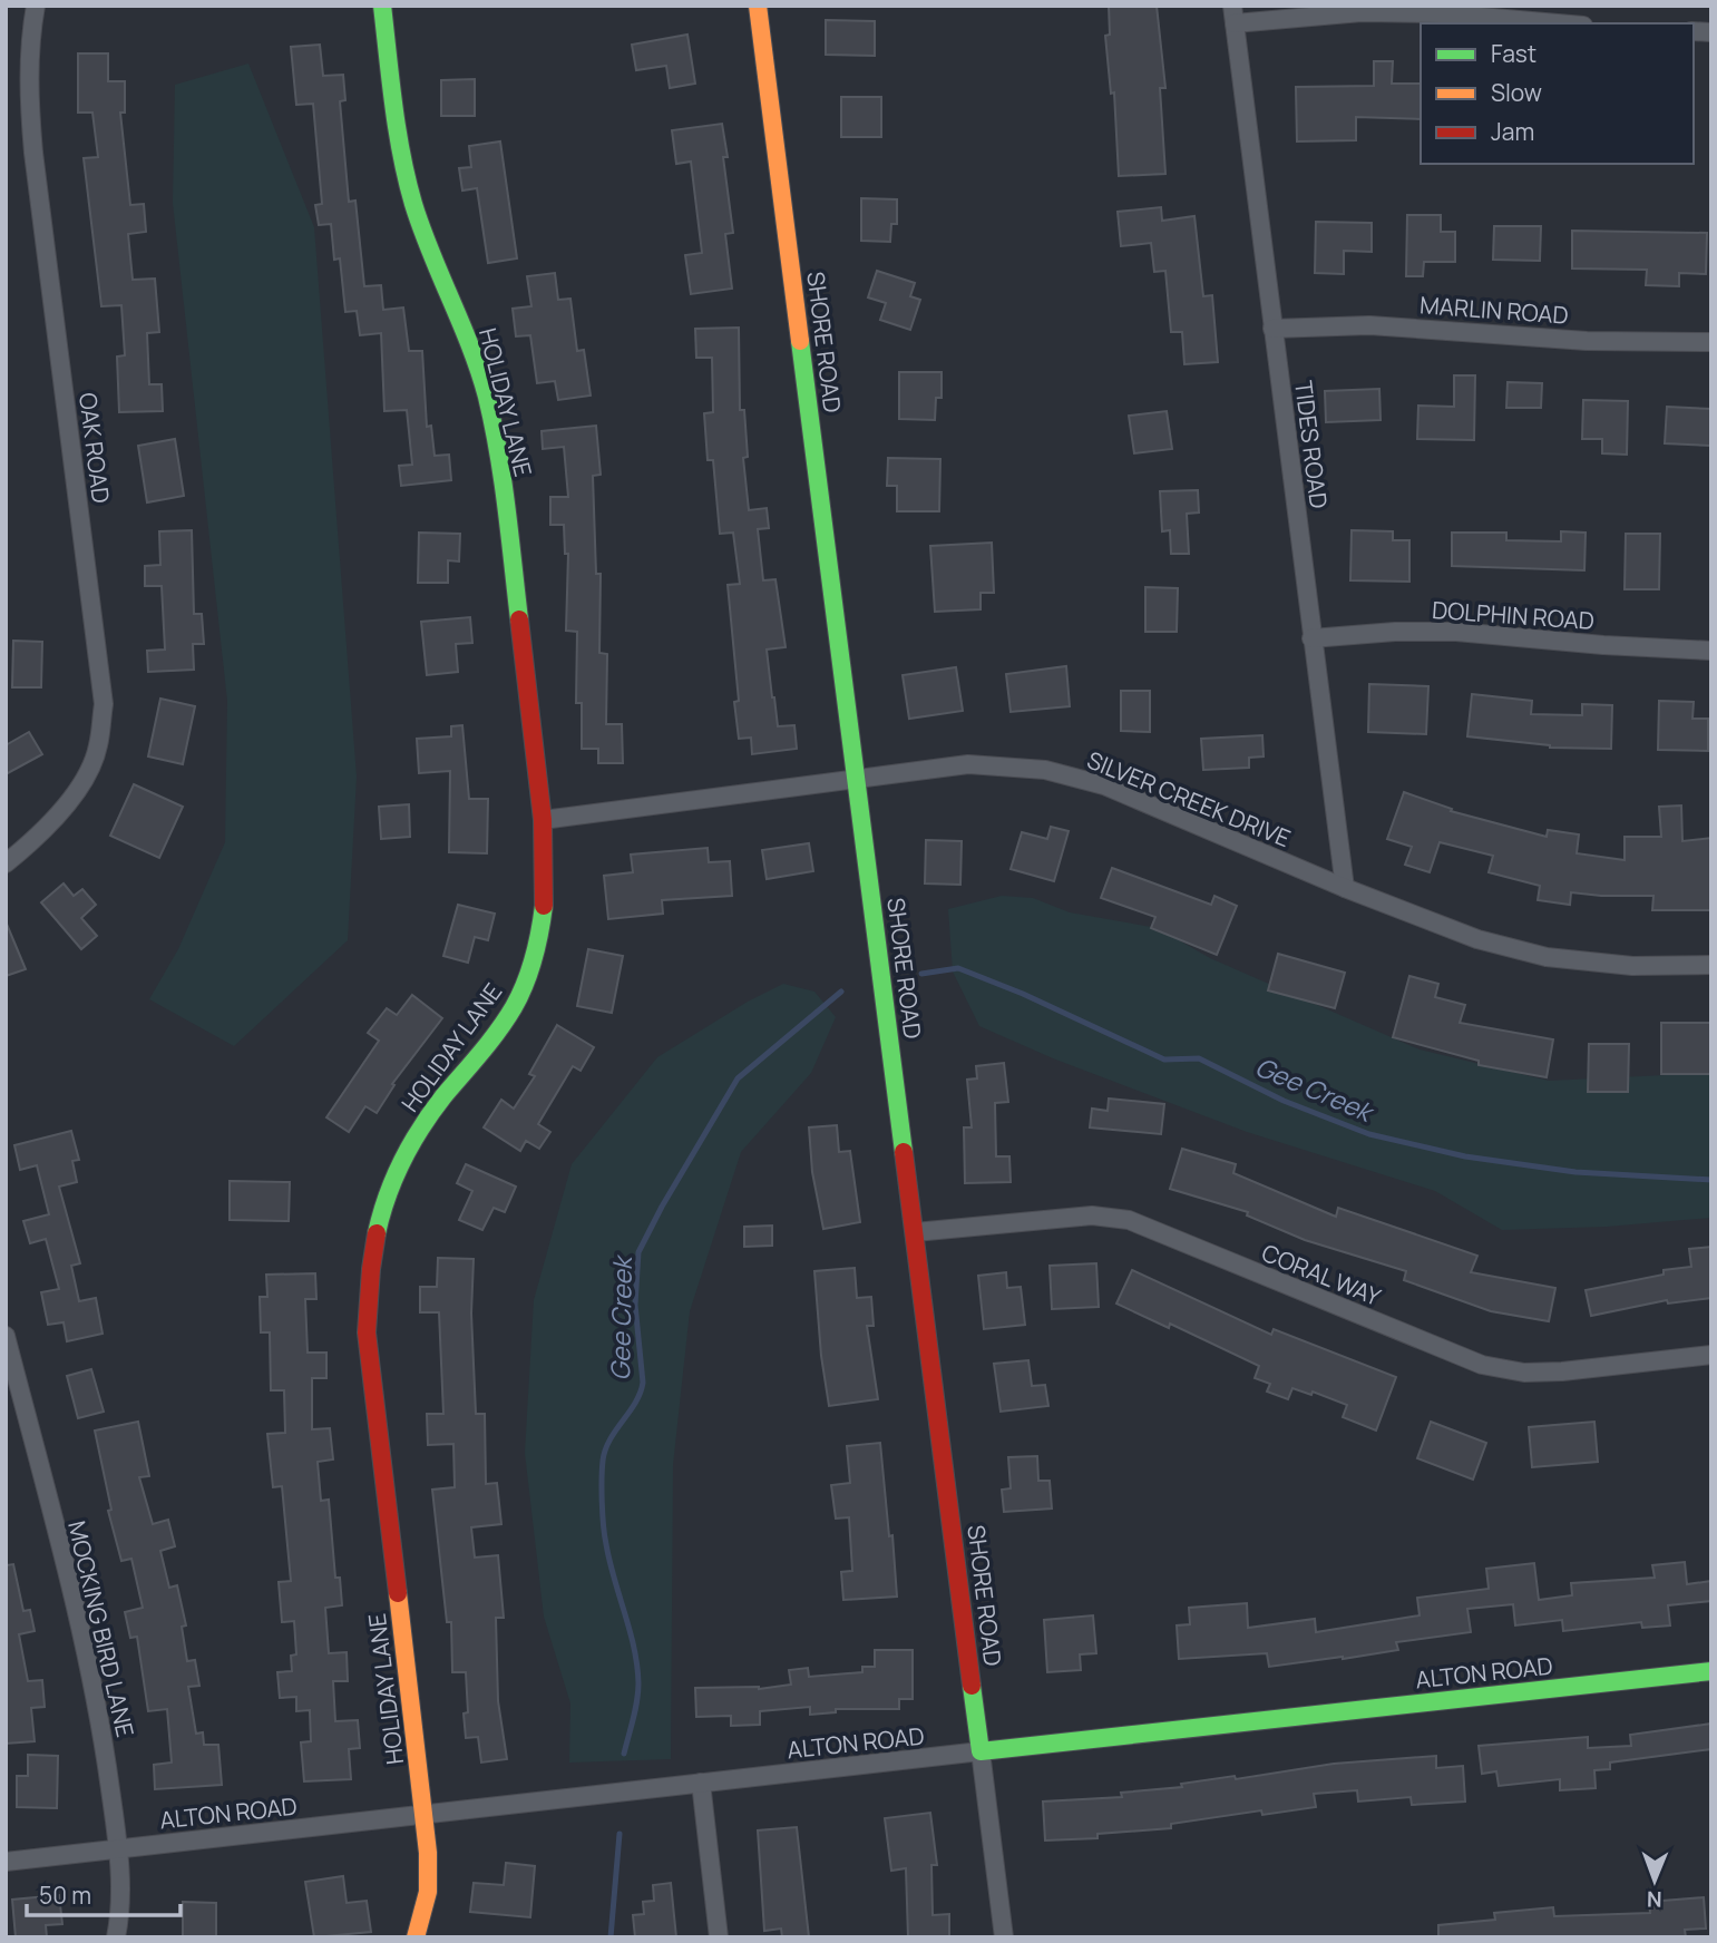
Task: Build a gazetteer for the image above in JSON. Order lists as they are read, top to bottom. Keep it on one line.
{"streets":{"street":["MARLIN ROAD","SHORE ROAD","HOLIDAY LANE","TIDES ROAD","OAK ROAD","DOLPHIN ROAD","SILVER CREEK DRIVE","CORAL WAY","MOCKING BIRD LANE","ALTON ROAD"]},"crossings":[["MARLIN ROAD","TIDES ROAD"],["SHORE ROAD","SILVER CREEK DRIVE"],["SHORE ROAD","CORAL WAY"],["SHORE ROAD","ALTON ROAD"],["HOLIDAY LANE","SILVER CREEK DRIVE"],["HOLIDAY LANE","ALTON ROAD"],["TIDES ROAD","DOLPHIN ROAD"],["TIDES ROAD","SILVER CREEK DRIVE"],["MOCKING BIRD LANE","ALTON ROAD"]],"water":["Gee Creek"],"legend":["Fast","Slow","Jam"],"scale_bar":"50 m","north":"bottom"}
